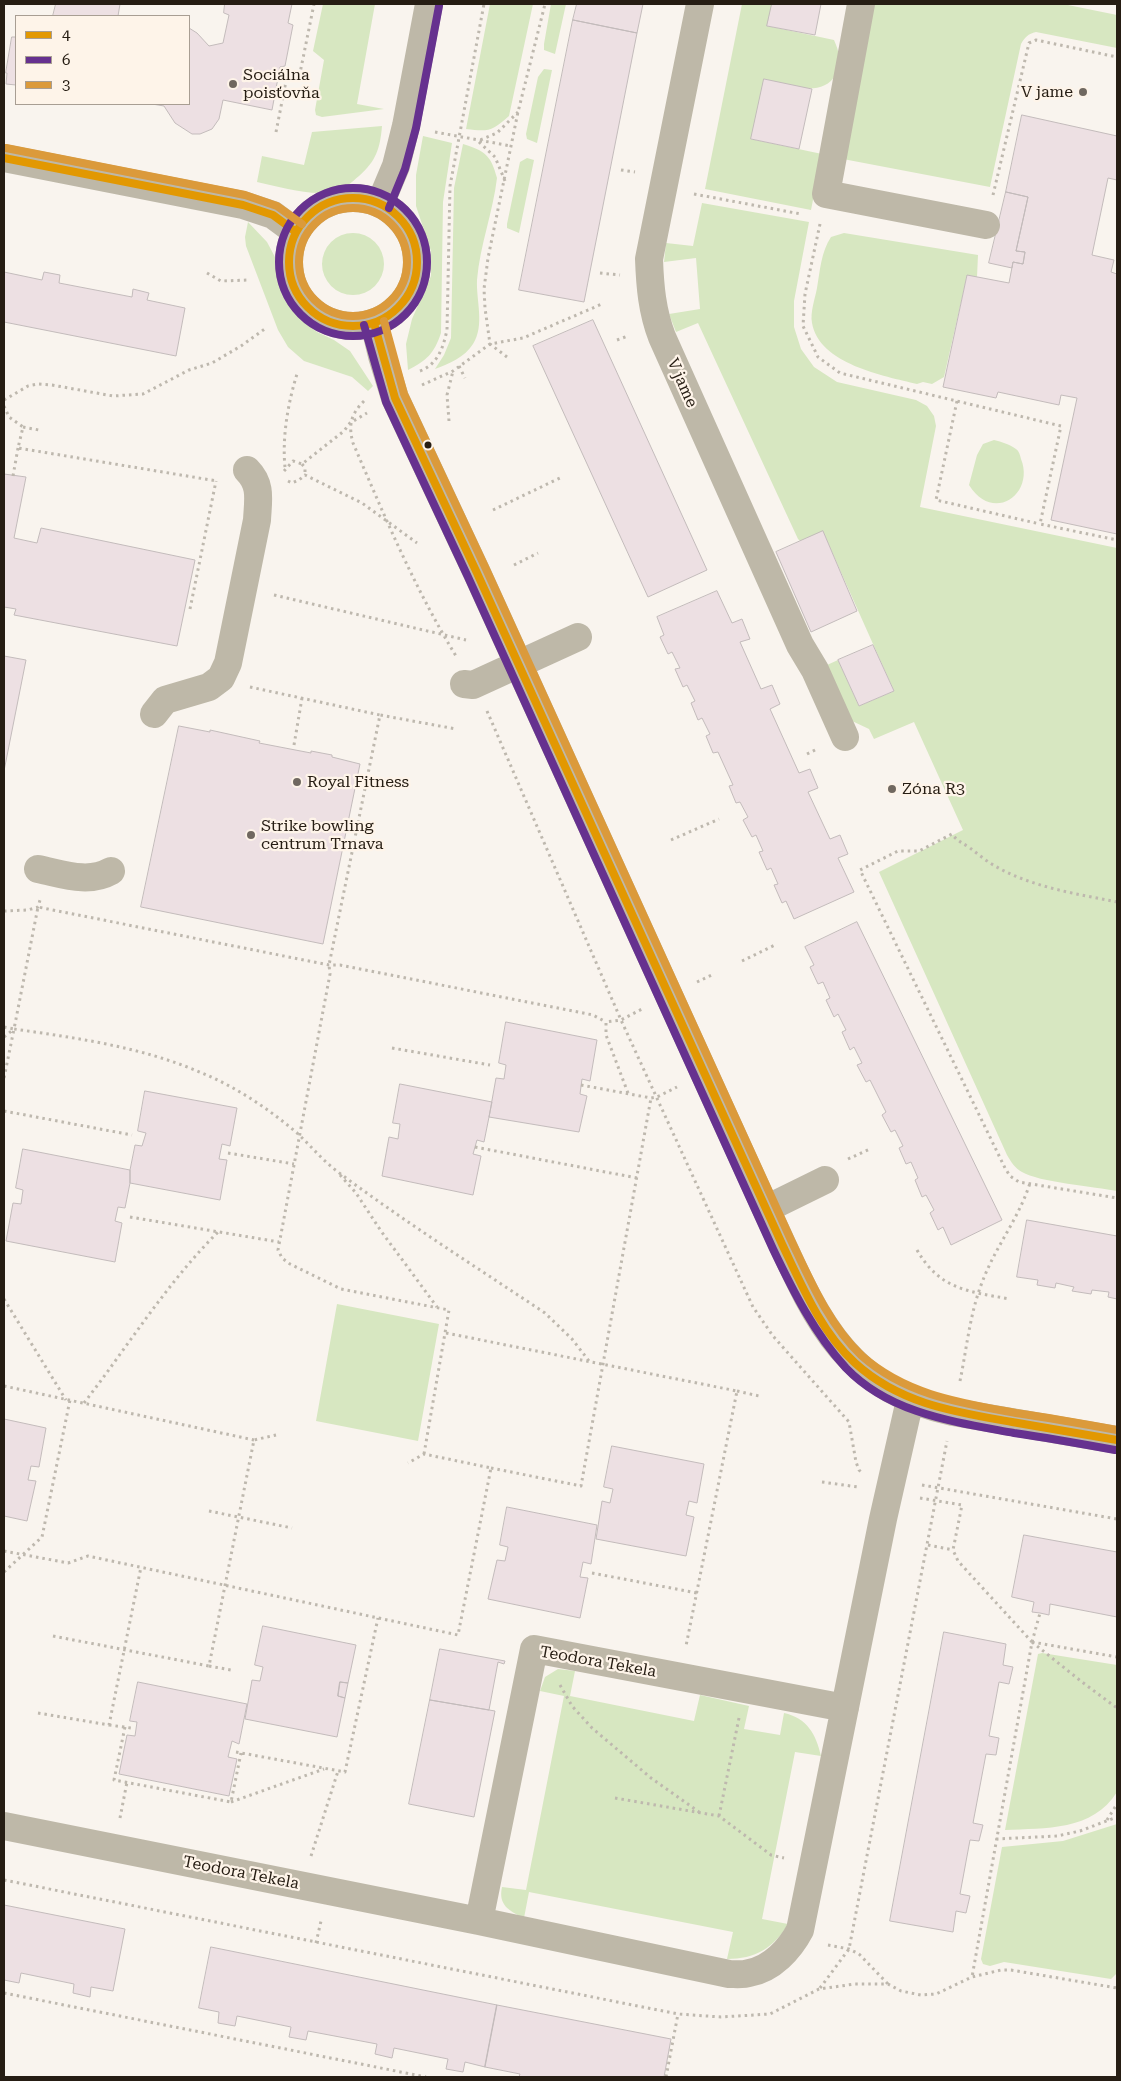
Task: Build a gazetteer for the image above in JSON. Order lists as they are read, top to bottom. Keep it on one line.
{"streets":{"street":["V jame","Teodora Tekela"]},"places":["Sociálna poisťovňa","V jame","Royal Fitness","Zóna R3","Strike bowling centrum Trnava"],"lines":["transit line 6","transit line 3","transit line 4"],"legend":["4","6","3"]}
